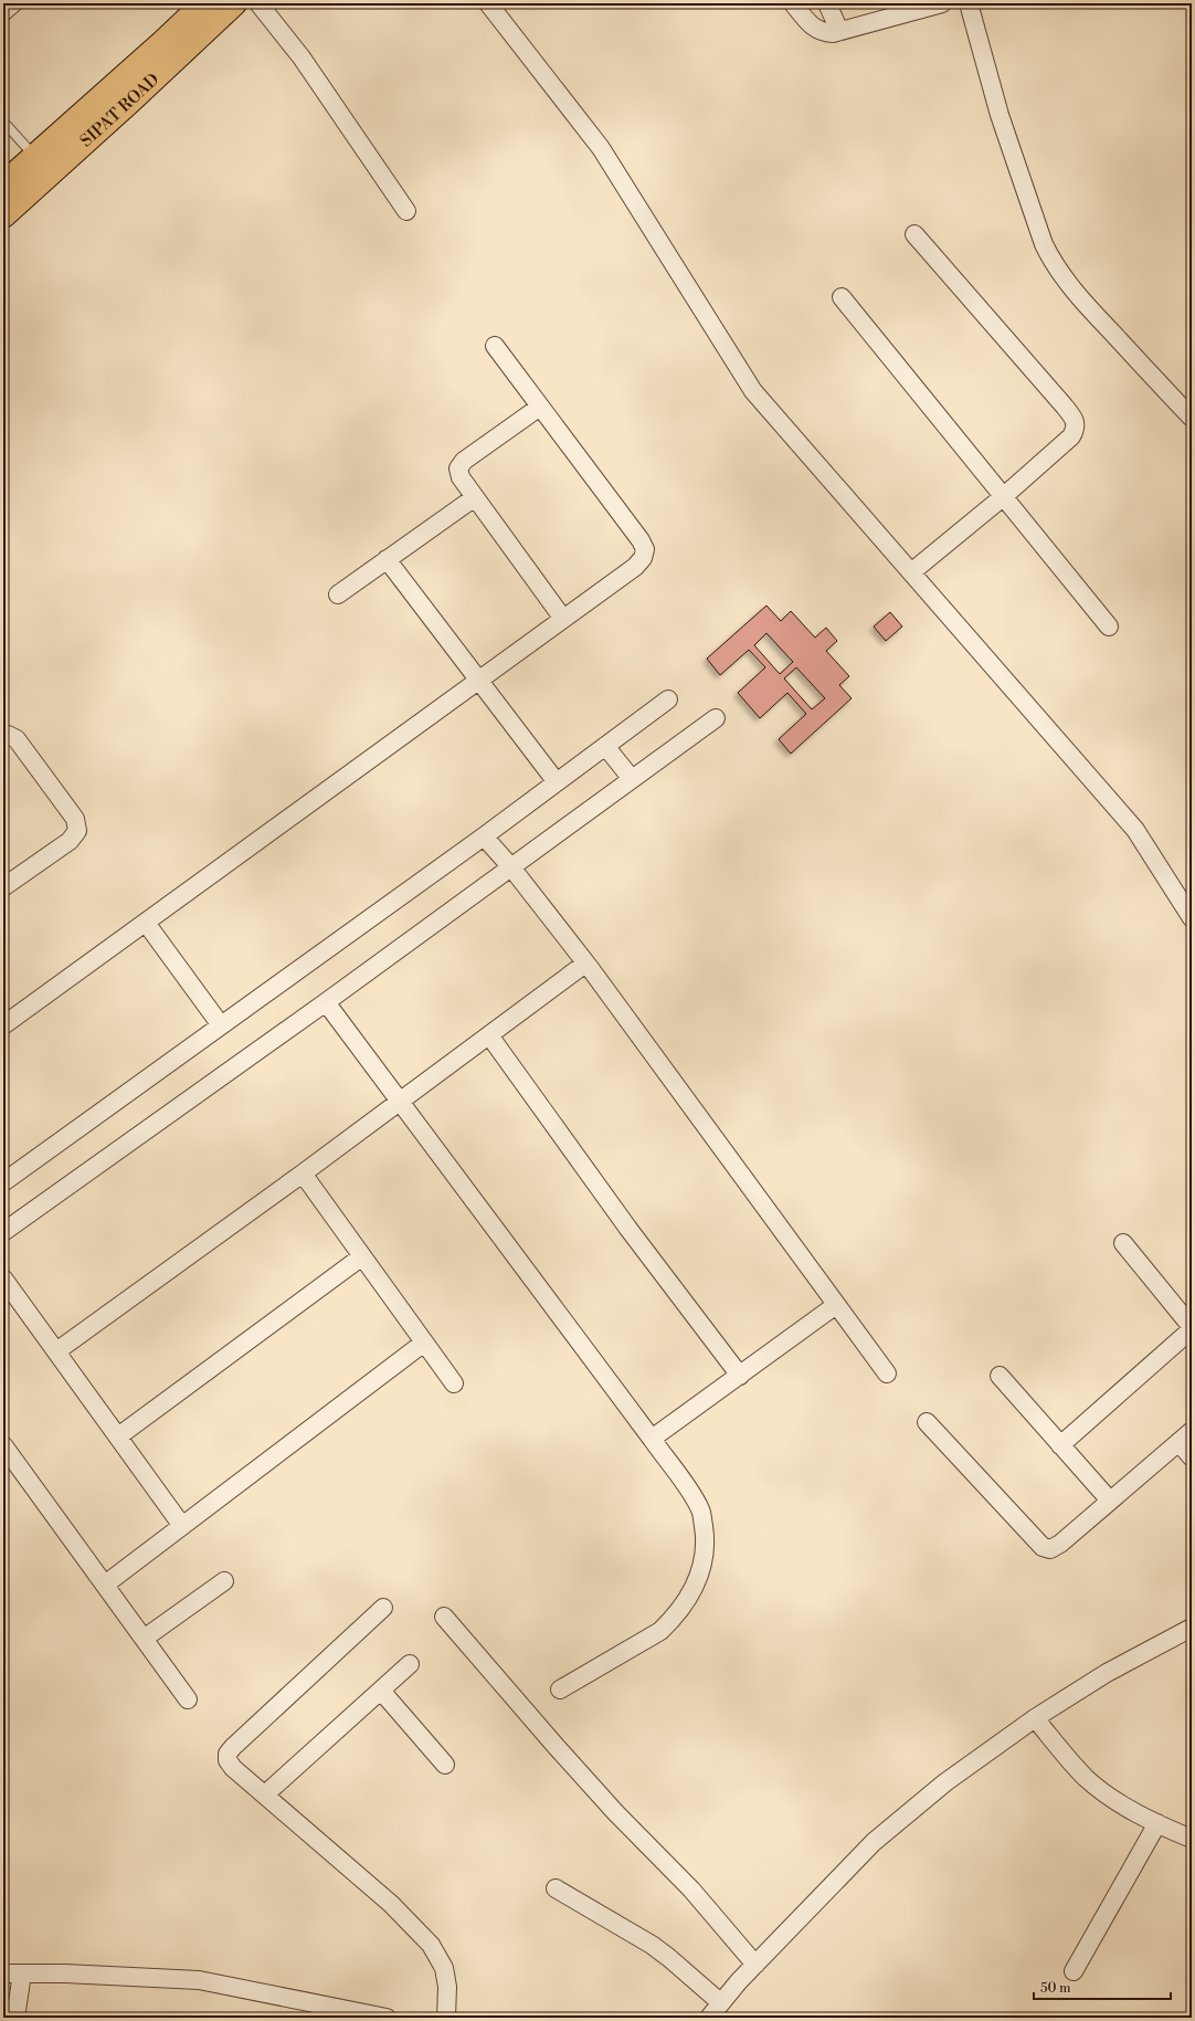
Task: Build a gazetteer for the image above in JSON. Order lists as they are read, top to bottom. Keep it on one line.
{"streets":{"highway":["SIPAT ROAD"]},"scale_bar":"50 m"}
